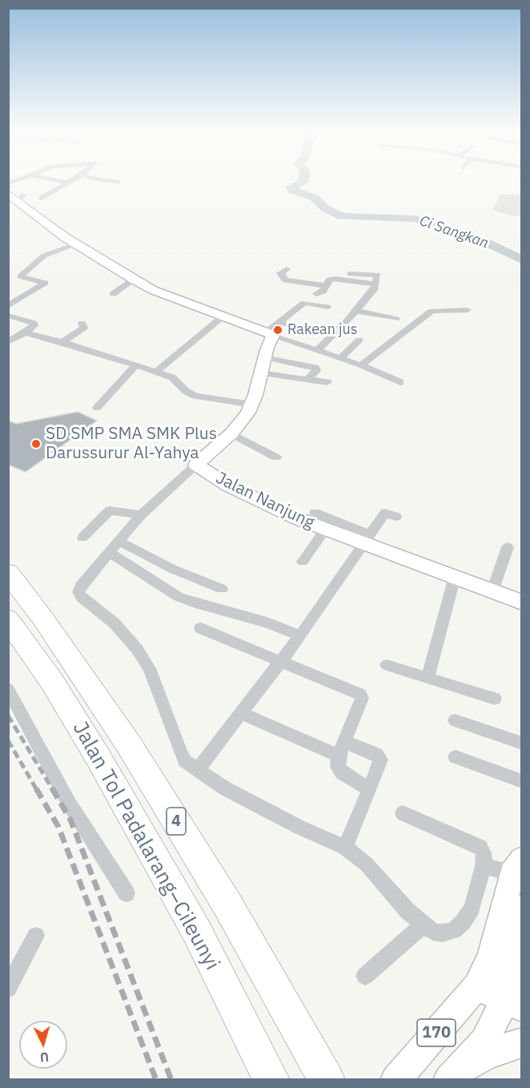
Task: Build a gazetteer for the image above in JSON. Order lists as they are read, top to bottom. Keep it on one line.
{"streets":{"highway":["4","Jalan Tol Padalarang–Cileunyi"],"main road":["Jalan Nanjung","170"]},"water":["Ci Sangkan"],"places":["Rakean jus","SD SMP SMA SMK Plus Darussurur Al-Yahya"],"north":"bottom"}
